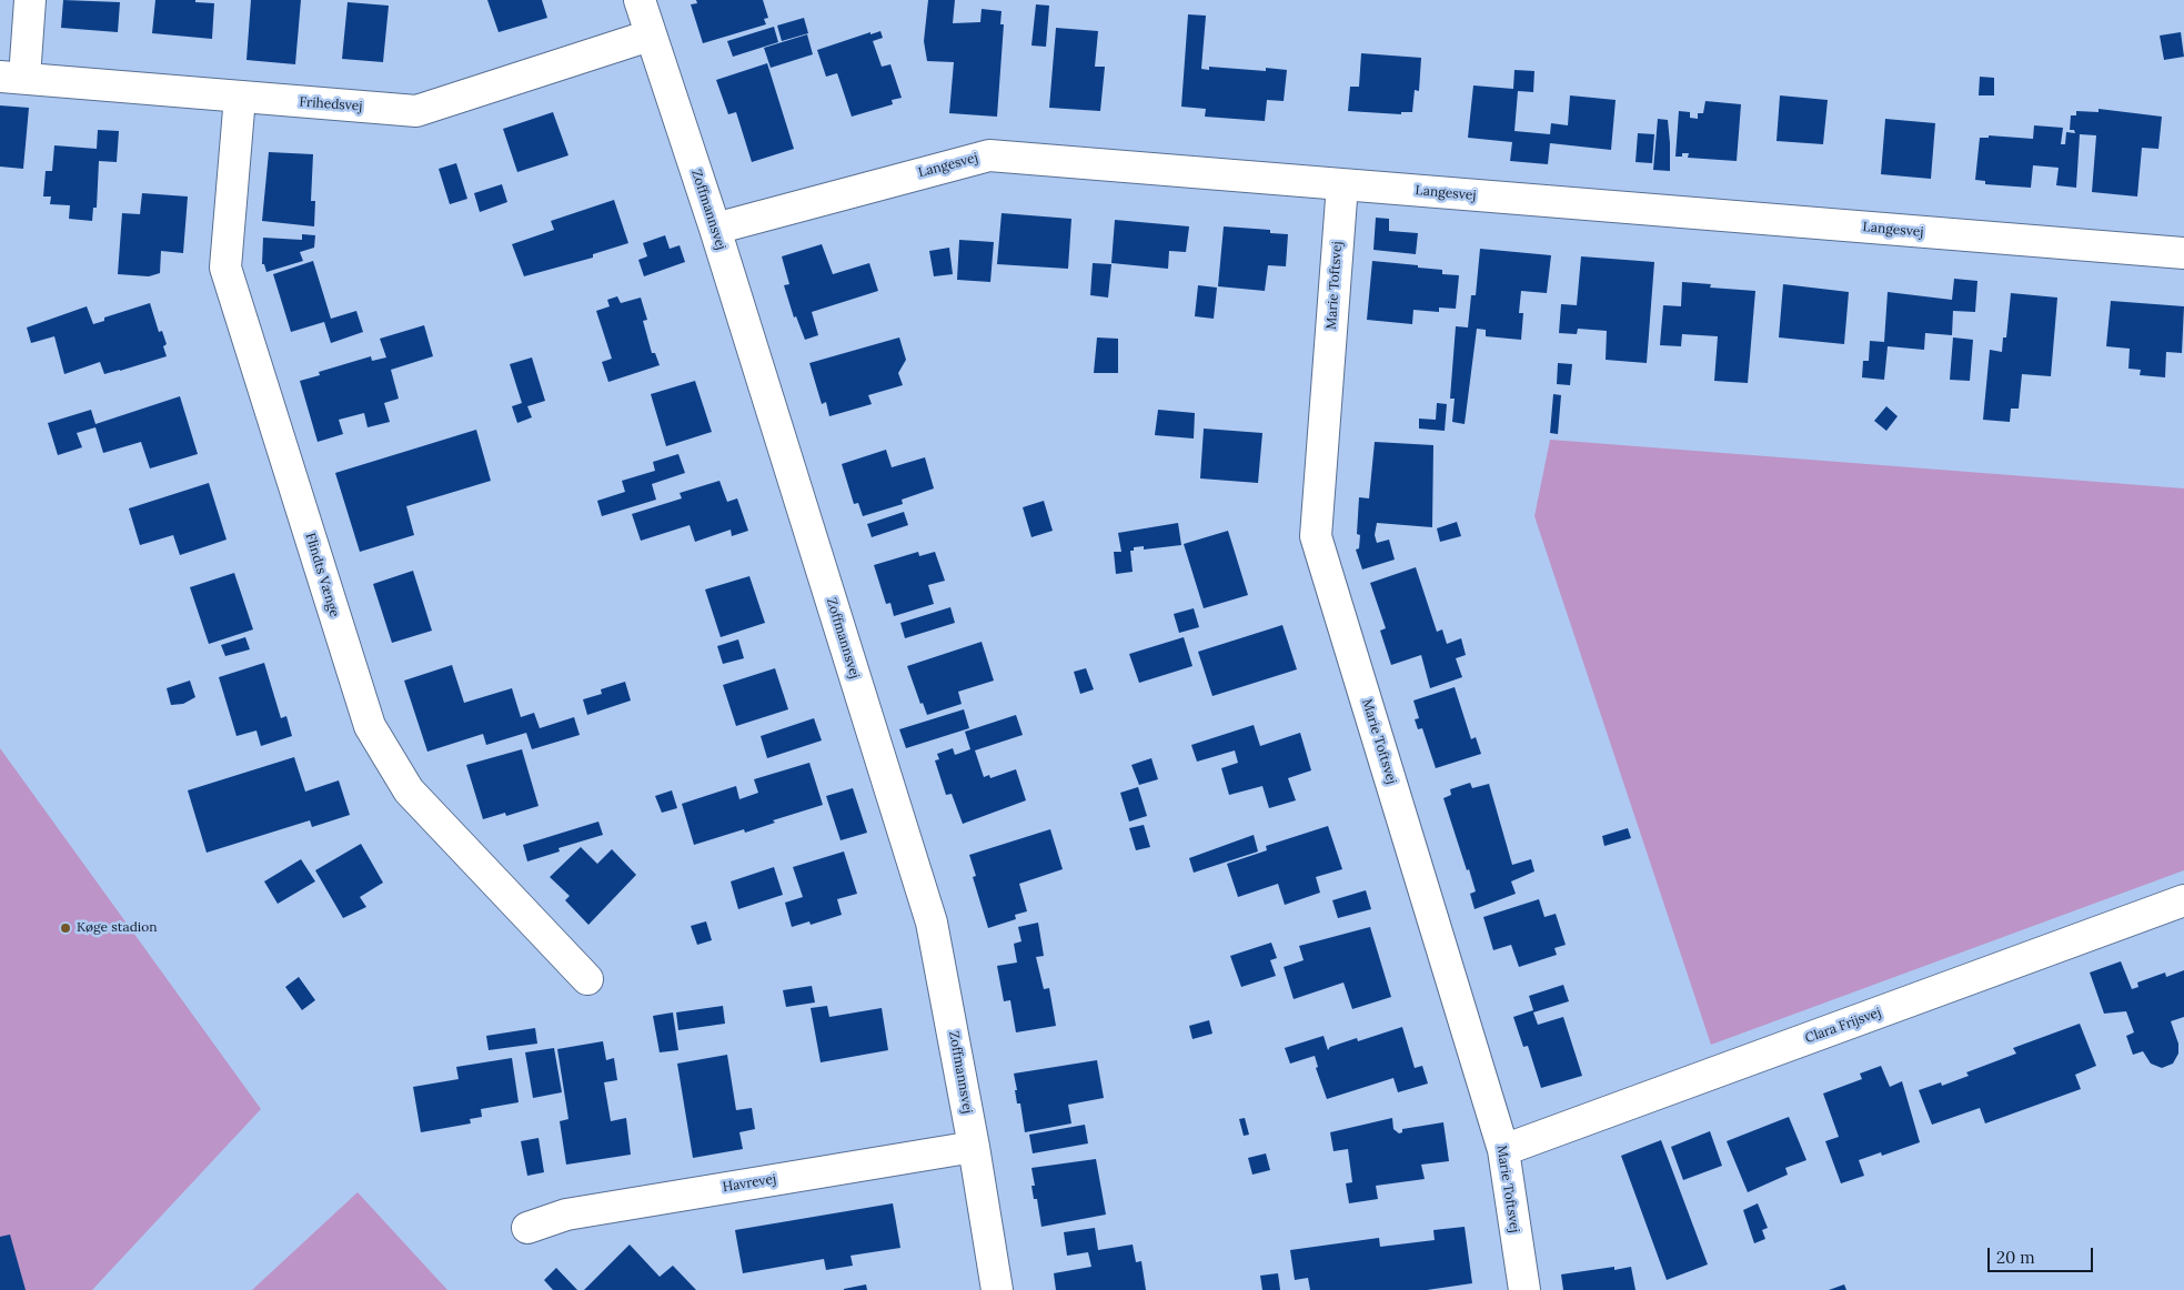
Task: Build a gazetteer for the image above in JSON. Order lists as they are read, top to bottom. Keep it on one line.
{"streets":{"street":["Frihedsvej","Langesvej","Zoffmannsvej","Marie Toftsvej","Flindts Vænge","Clara Frijsvej","Havrevej"]},"crossings":[["Frihedsvej","Zoffmannsvej"],["Frihedsvej","Flindts Vænge"],["Langesvej","Zoffmannsvej"],["Langesvej","Marie Toftsvej"],["Zoffmannsvej","Havrevej"],["Marie Toftsvej","Clara Frijsvej"]],"places":["Køge stadion"],"scale_bar":"20 m"}
